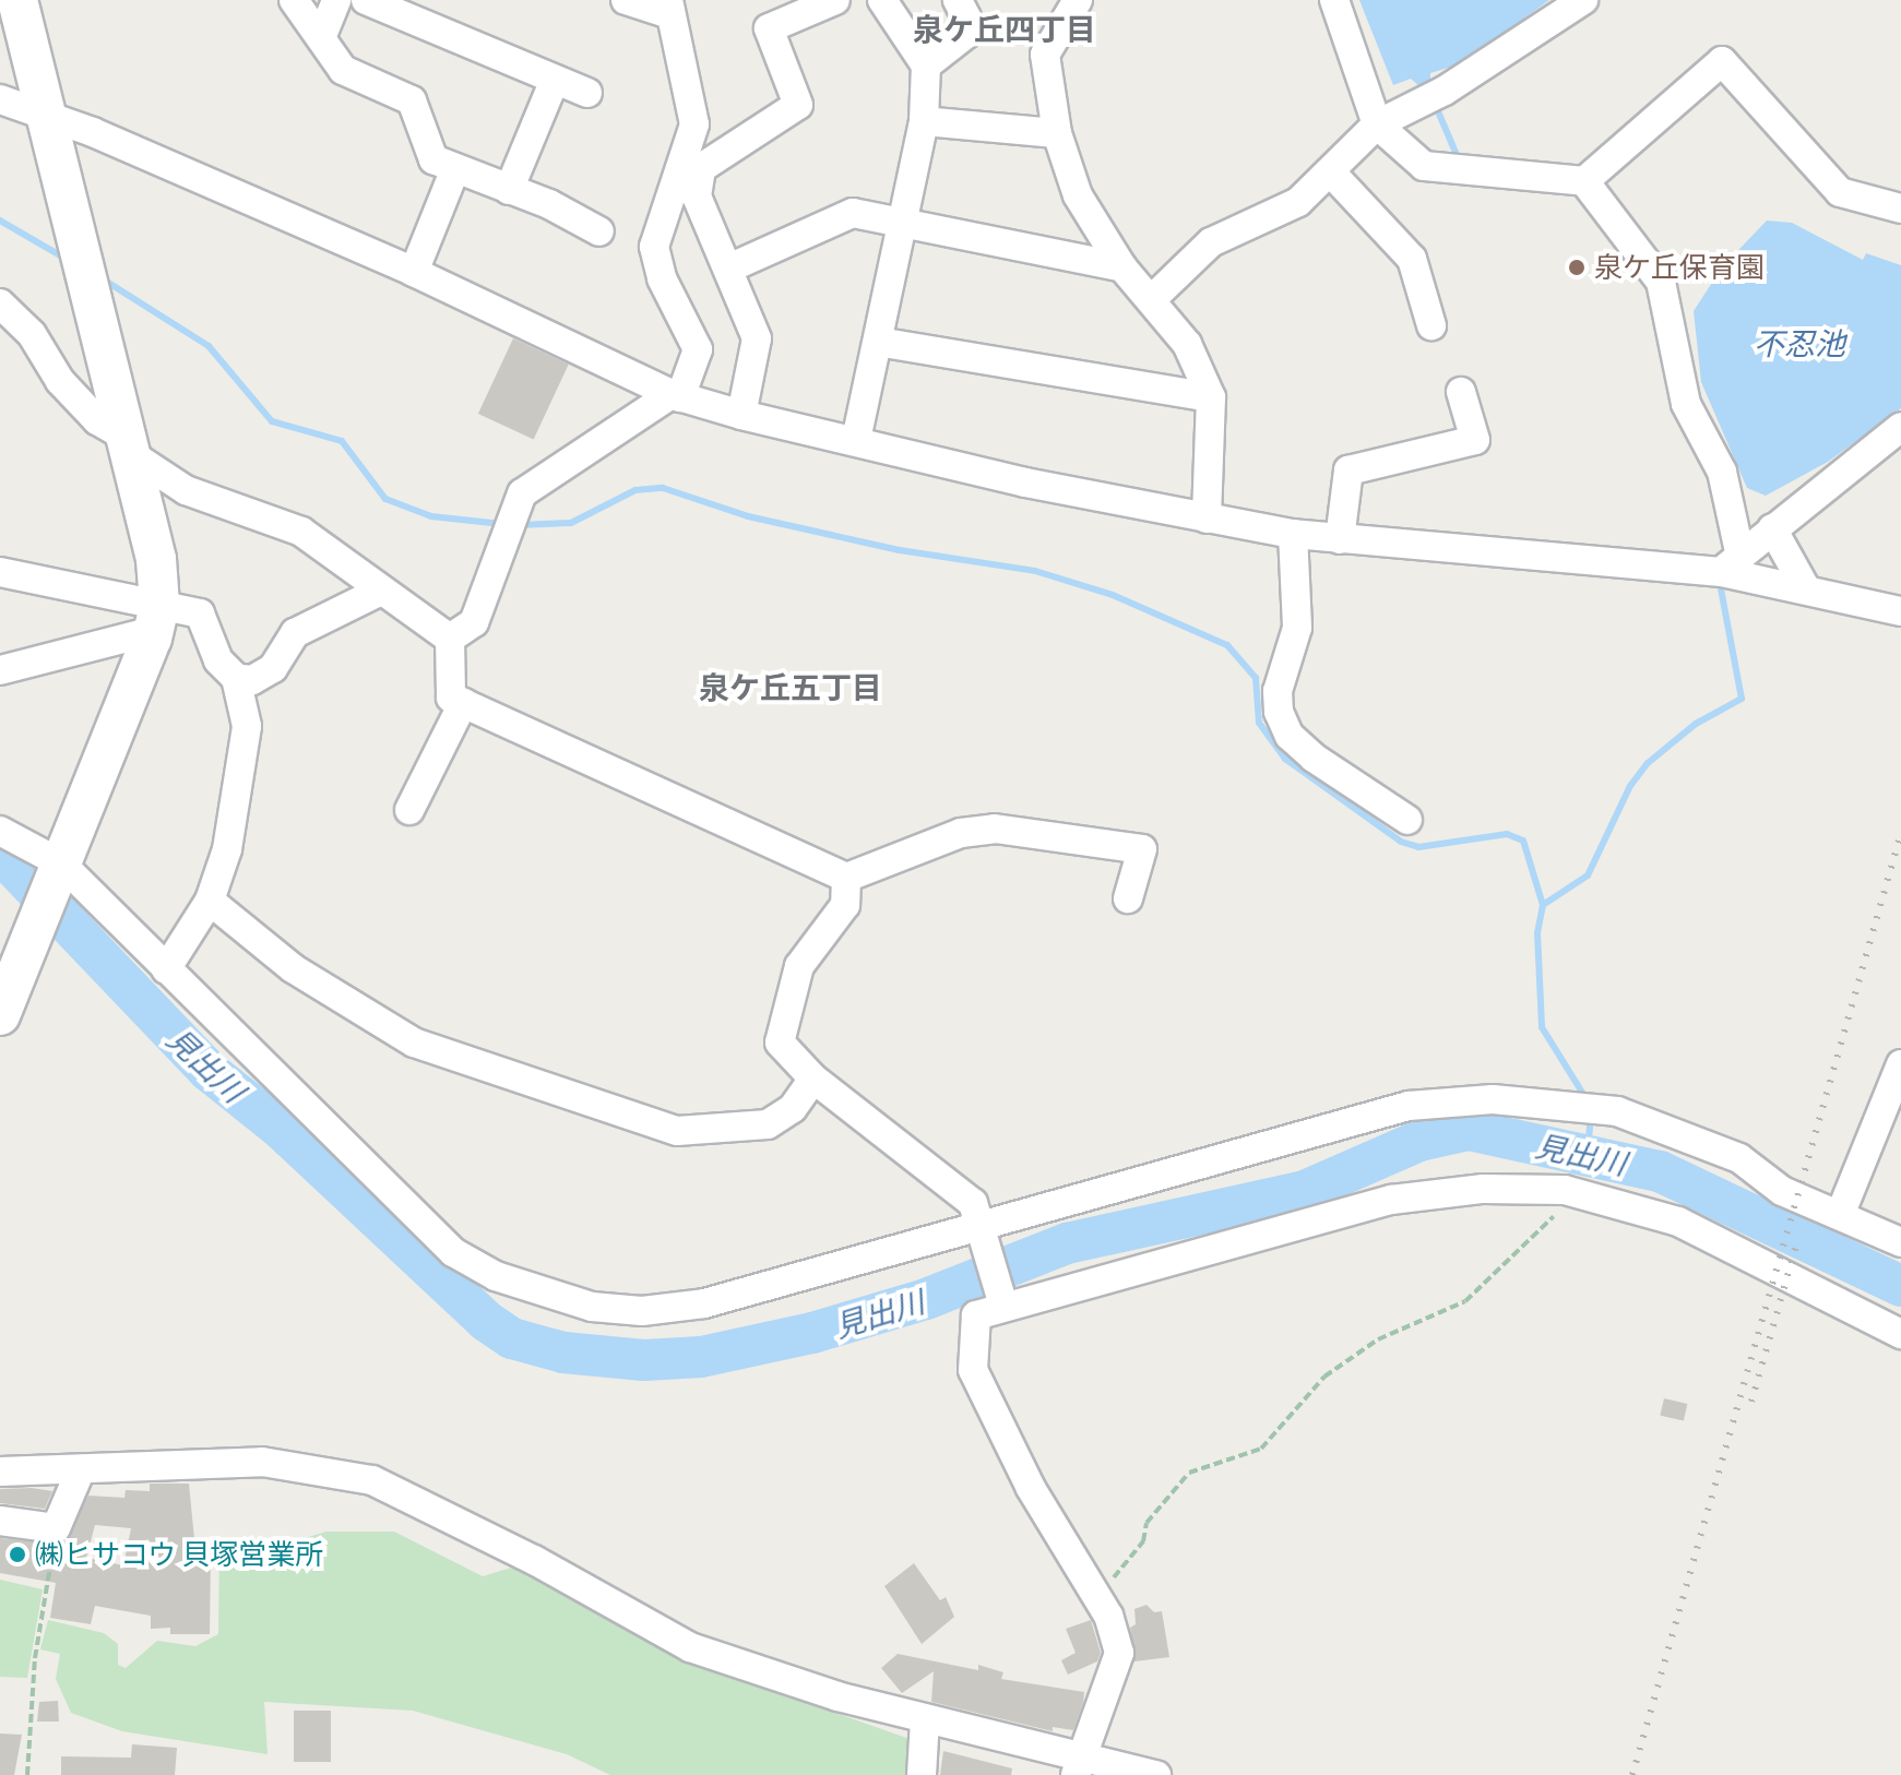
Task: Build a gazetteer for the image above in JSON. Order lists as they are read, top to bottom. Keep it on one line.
{"districts":["泉ケ丘四丁目","泉ケ丘五丁目"],"water":["不忍池","見出川"],"places":["泉ケ丘保育園","㈱ヒサコウ 貝塚営業所"]}
